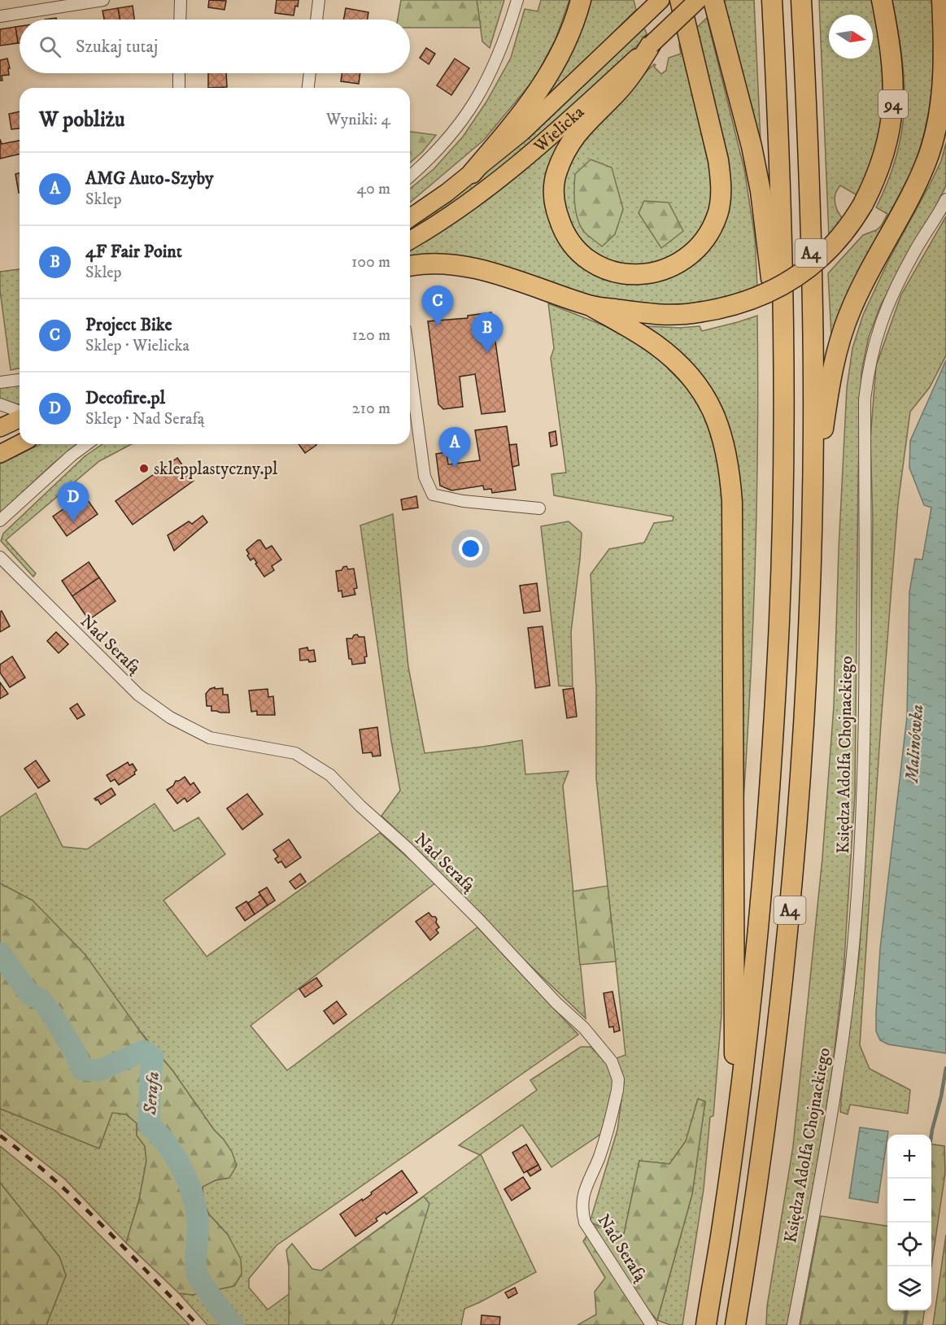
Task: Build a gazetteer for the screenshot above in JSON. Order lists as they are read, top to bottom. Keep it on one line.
{"streets":{"highway":["94","A4"],"main road":["Wielicka"],"street":["Nad Serafą","Księdza Adolfa Chojnackiego"]},"water":["Malinówka","Serafa"],"places":["sklepplastyczny.pl"],"north":"right","page":{"search":"Szukaj tutaj","heading":["W pobliżu","Wyniki: 4"],"list":[{"mark":"A","name":"AMG Auto-Szyby","note":"Sklep","value":"40 m"},{"mark":"B","name":"4F Fair Point","note":"Sklep","value":"100 m"},{"mark":"C","name":"Project Bike","note":"Sklep · Wielicka","value":"120 m"},{"mark":"D","name":"Decofire.pl","note":"Sklep · Nad Serafą","value":"210 m"}],"pins":["C","B","A","D"],"map_buttons":["+","−"]}}
